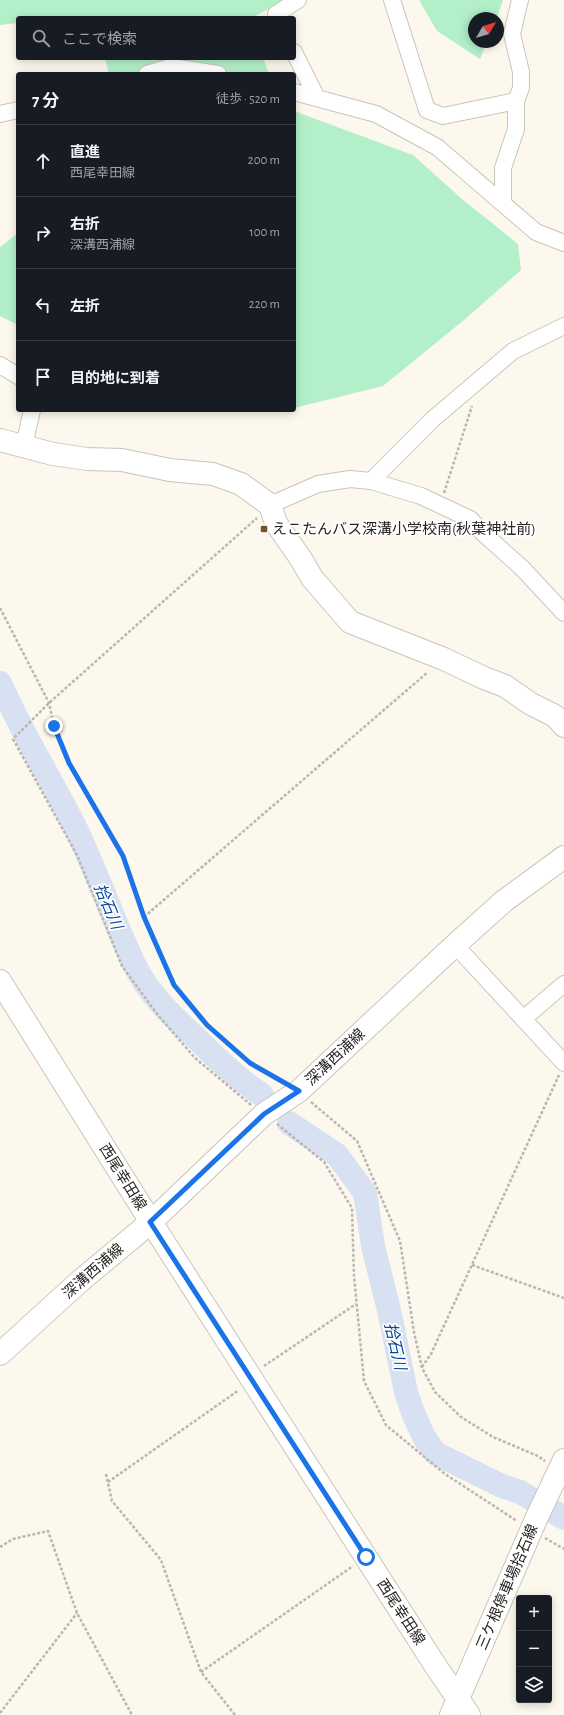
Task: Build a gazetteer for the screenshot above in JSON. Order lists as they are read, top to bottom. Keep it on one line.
{"streets":{"main road":["深溝西浦線","西尾幸田線","三ケ根停車場拾石線"]},"crossings":[["深溝西浦線","西尾幸田線"],["西尾幸田線","三ケ根停車場拾石線"]],"water":["拾石川"],"places":{"transit":["えこたんバス深溝小学校南(秋葉神社前)"]},"north":"top right","page":{"search":"ここで検索","heading":["7 分","徒歩 · 520 m"],"list":[["直進","西尾幸田線","200 m"],["右折","深溝西浦線","100 m"],["左折","220 m"],"目的地に到着"],"map_buttons":["+","−"]}}
